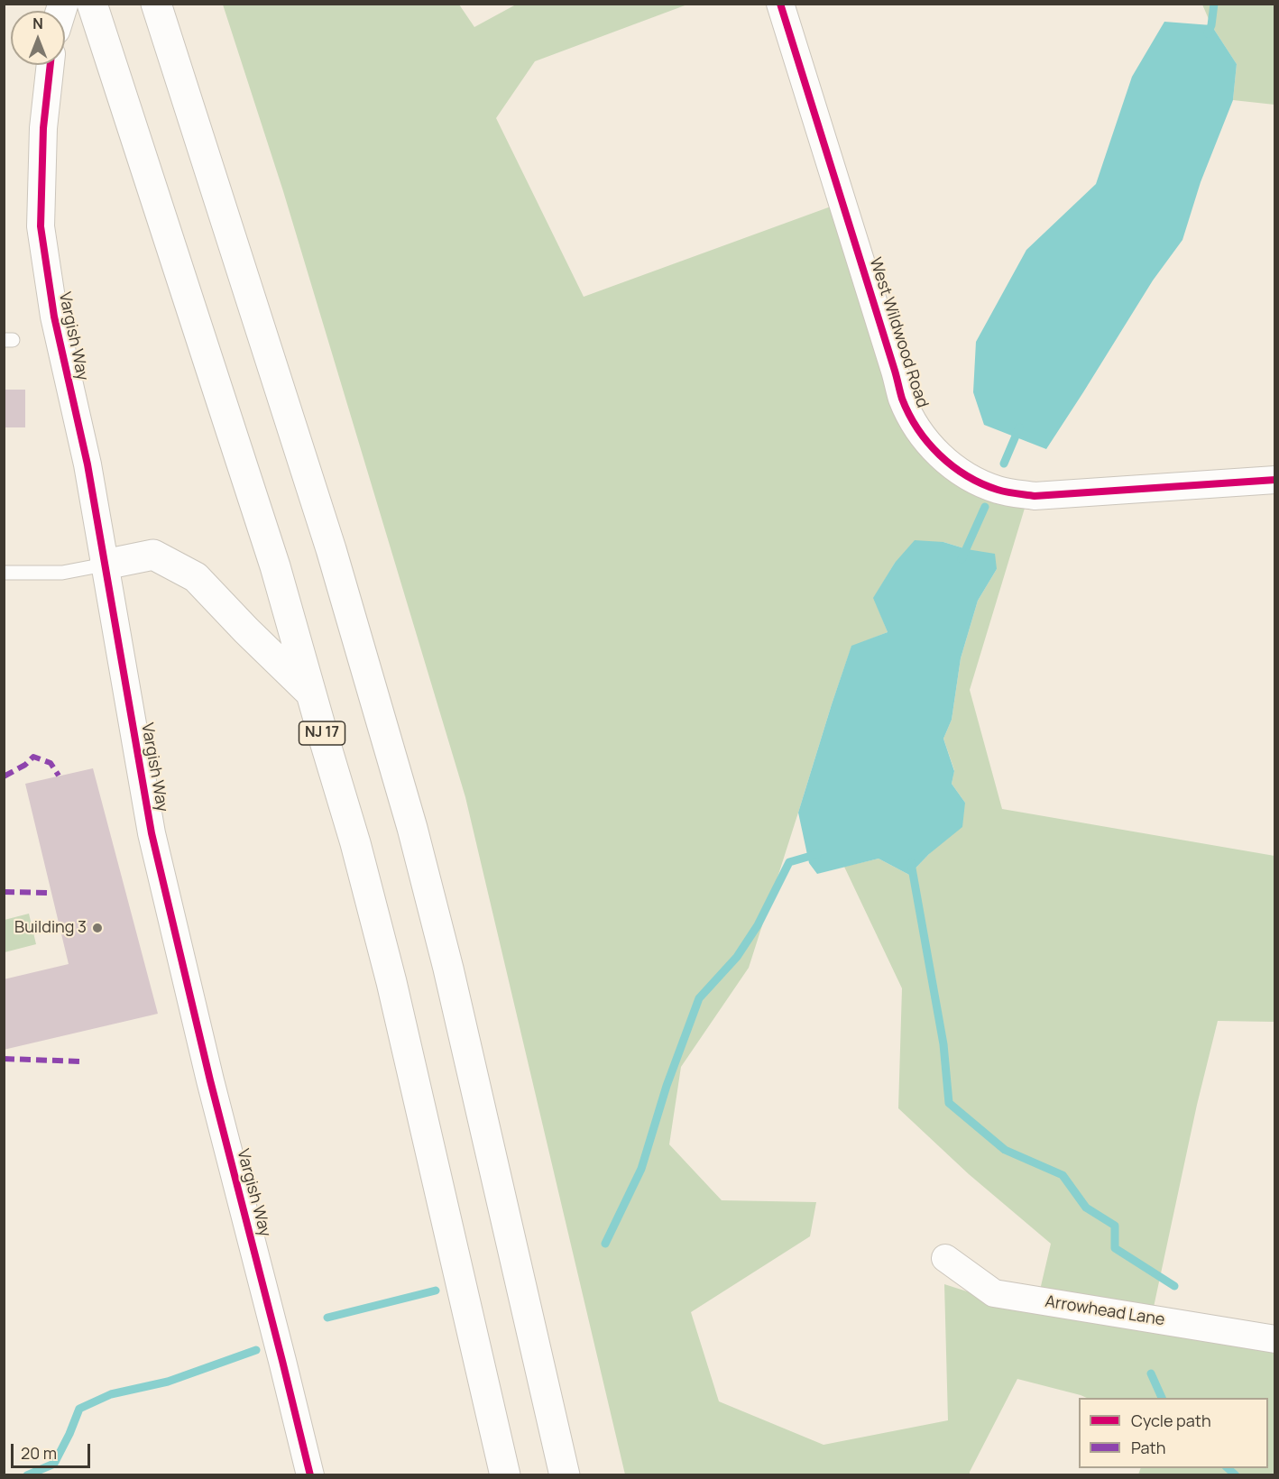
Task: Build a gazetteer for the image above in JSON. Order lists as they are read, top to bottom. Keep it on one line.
{"streets":{"highway":["NJ 17"],"street":["West Wildwood Road","Vargish Way","Arrowhead Lane"]},"places":["Building 3"],"legend":["Cycle path","Path"],"scale_bar":"20 m","north":"top"}
